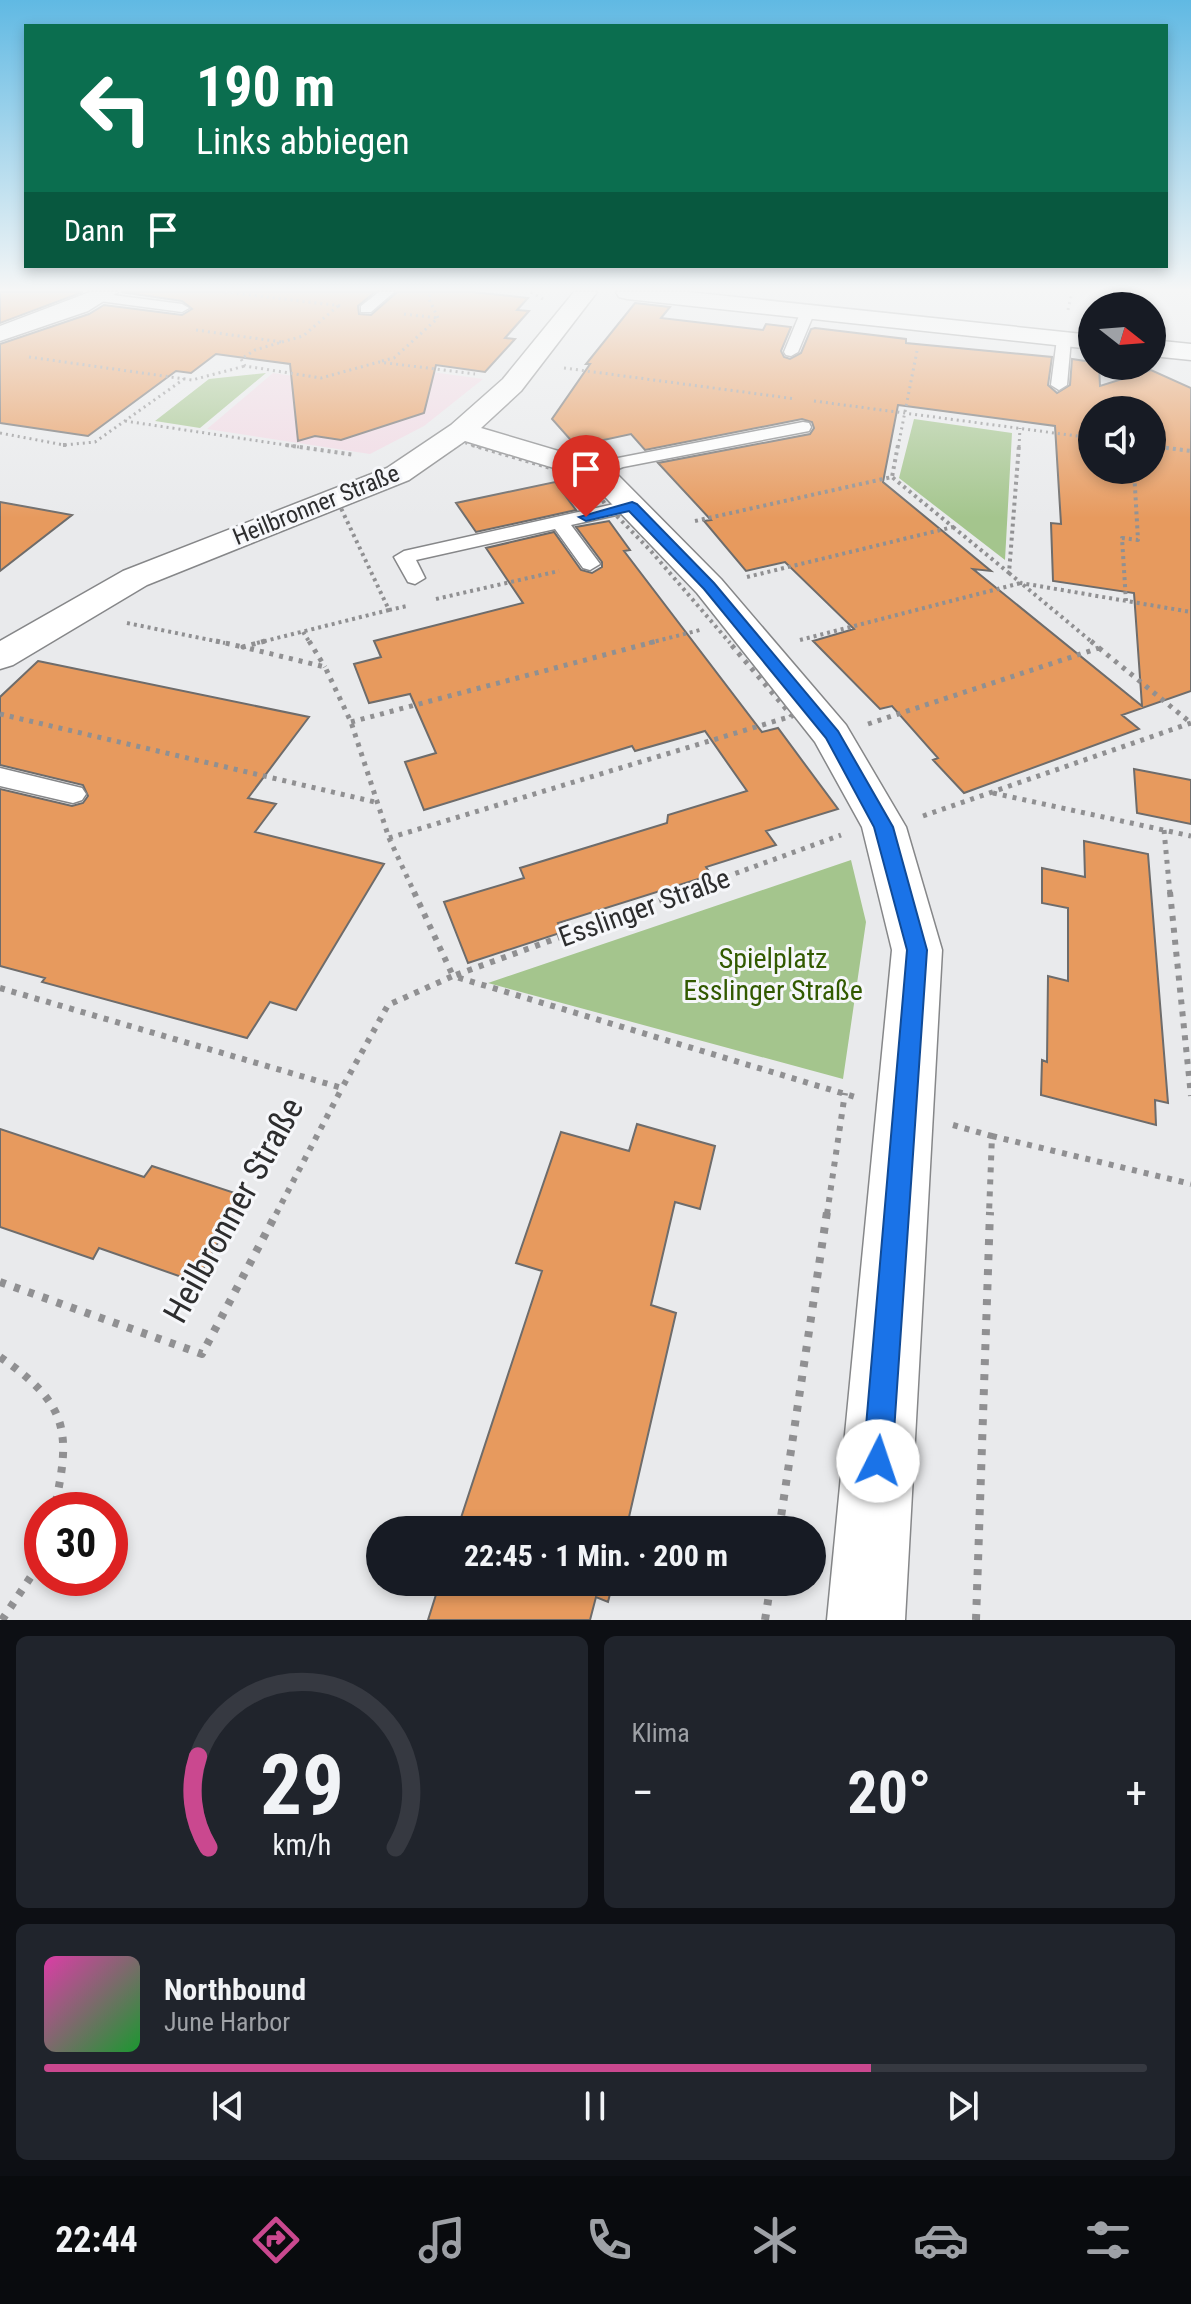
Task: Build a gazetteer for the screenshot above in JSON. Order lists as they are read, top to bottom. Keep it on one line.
{"streets":{"street":["Heilbronner Straße"],"path":["Esslinger Straße"]},"crossings":[["Heilbronner Straße","Esslinger Straße"]],"parks":["Spielplatz Esslinger Straße"],"north":"right","page":{"turn":["190 m","Links abbiegen"],"then":"Dann","limit":"30","trip":"22:45 · 1 Min. · 200 m","tile":"Klima","heat":["−","20°","+"],"song":["Northbound","June Harbor"],"tabs":"22:44","gauge":["29","km/h"]}}
